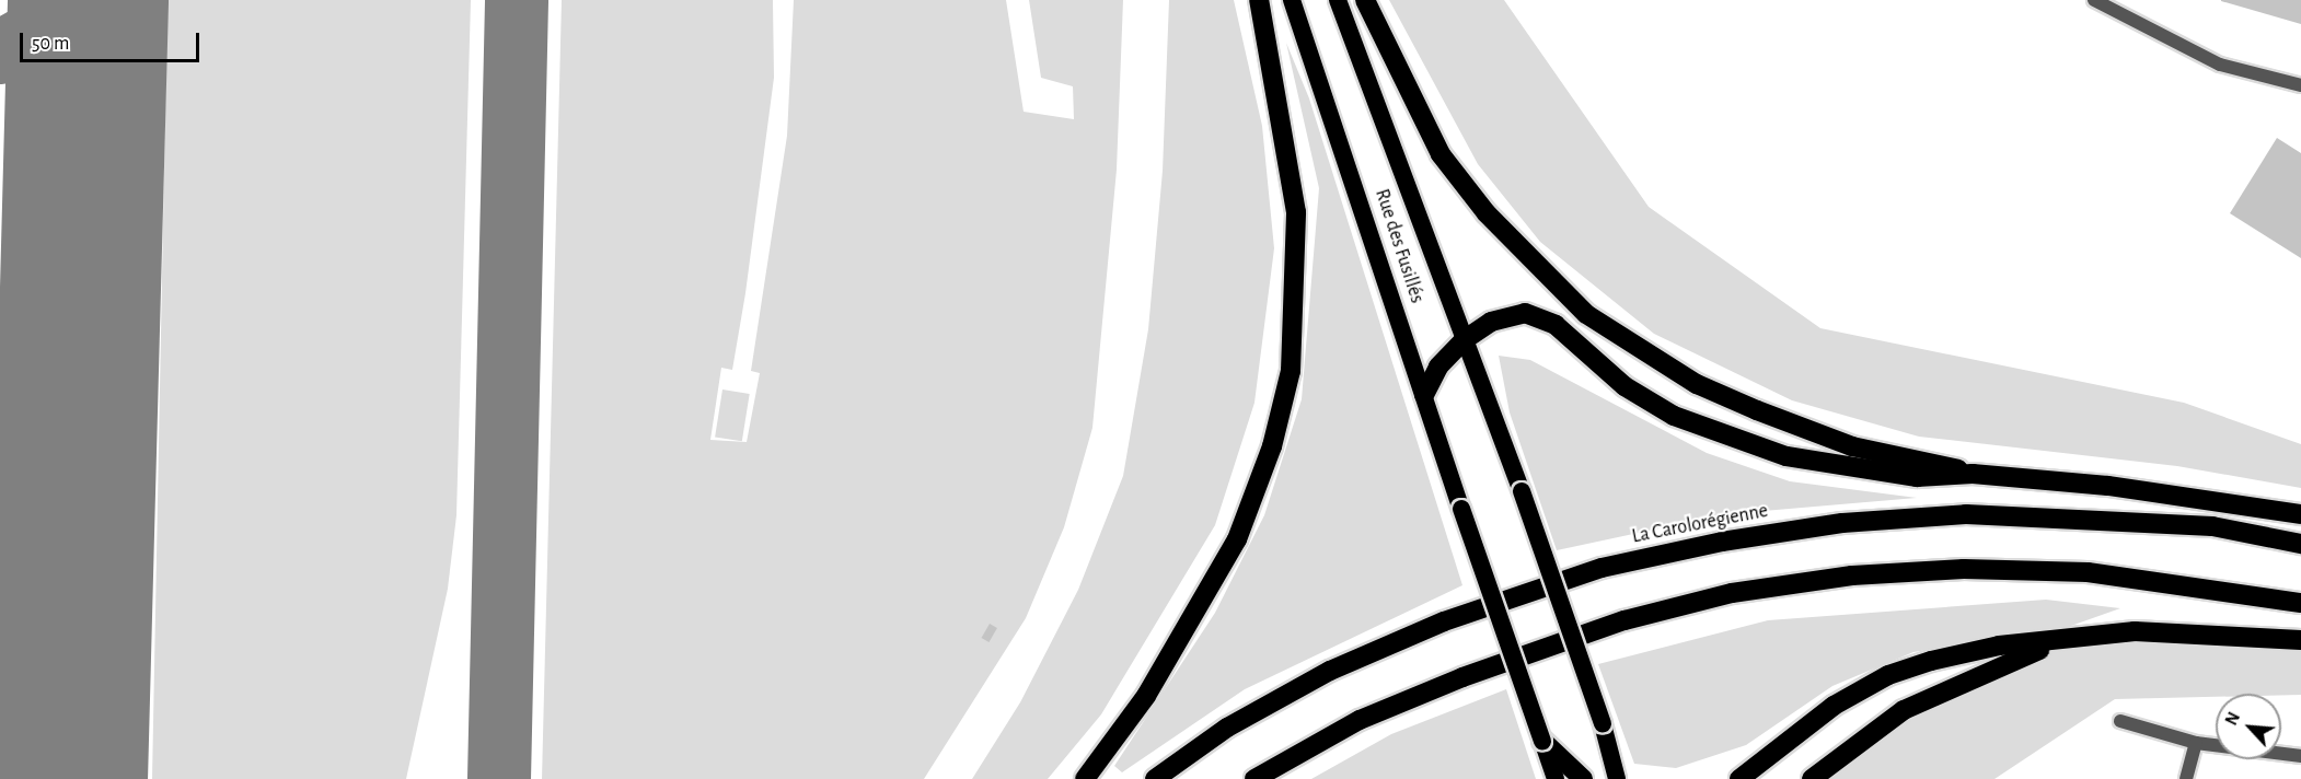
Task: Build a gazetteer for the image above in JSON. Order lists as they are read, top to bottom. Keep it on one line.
{"streets":{"highway":["Rue des Fusillés","La Carolorégienne"]},"scale_bar":"50 m","north":"top left"}
